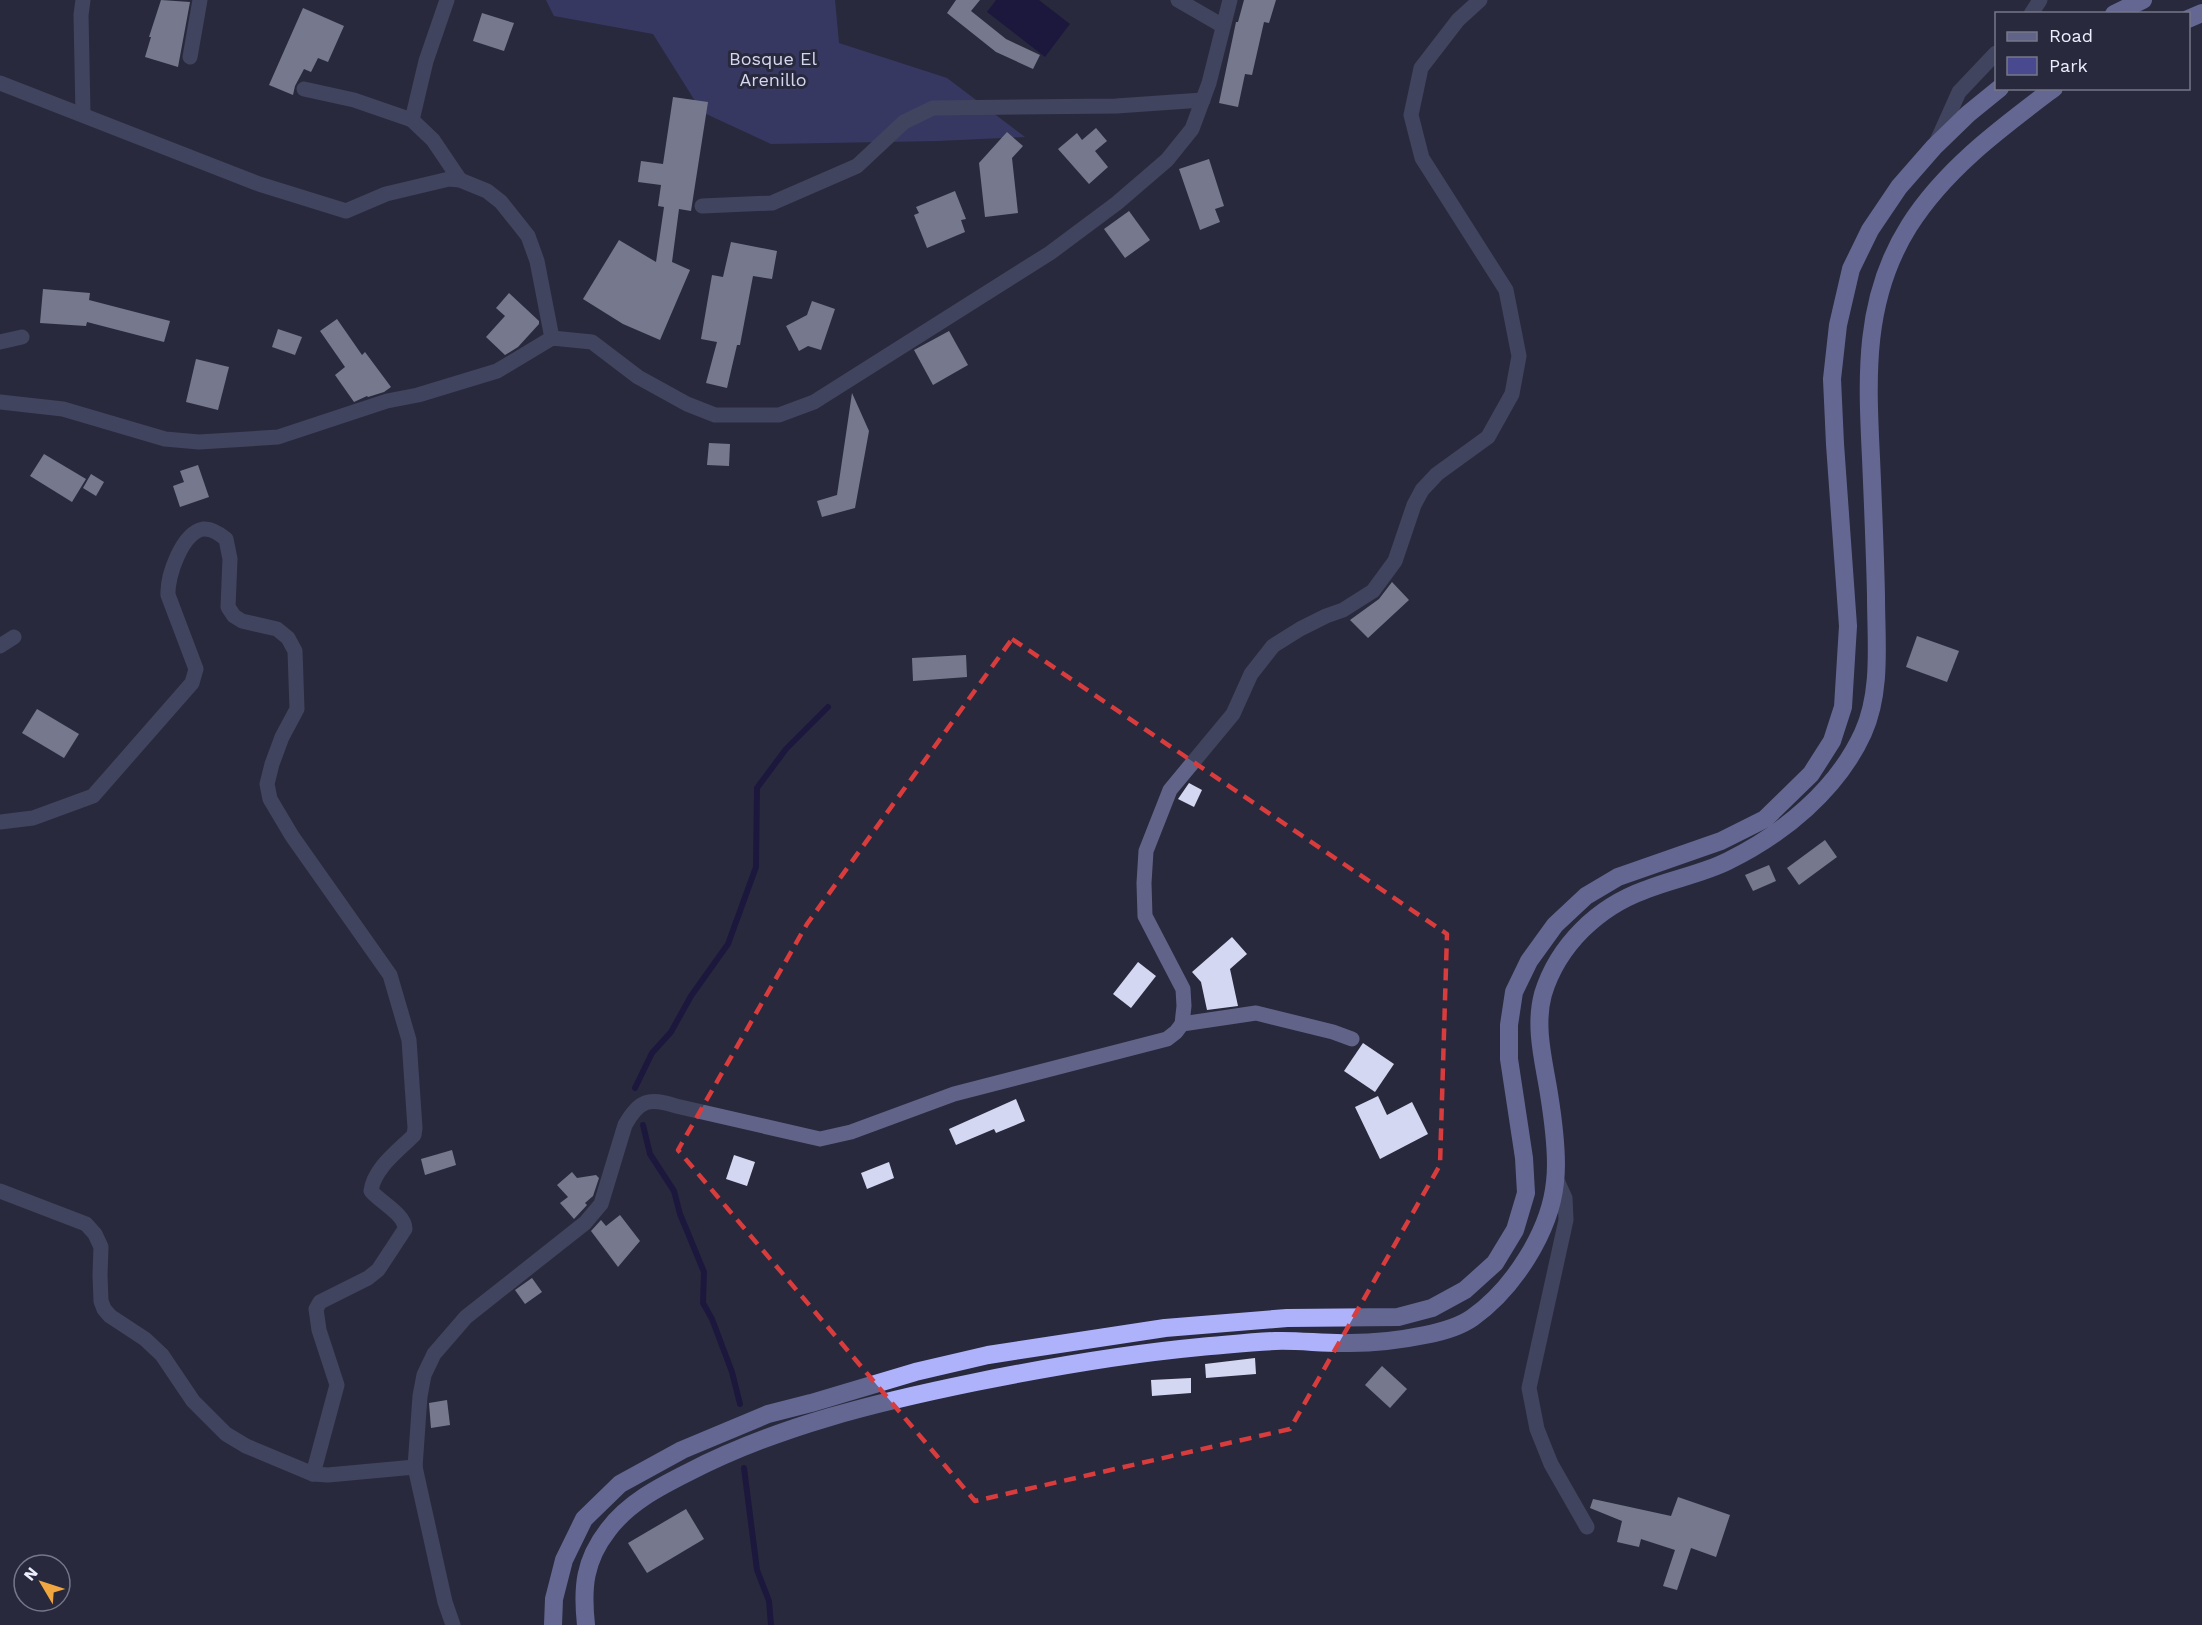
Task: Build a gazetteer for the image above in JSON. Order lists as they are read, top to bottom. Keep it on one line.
{"parks":["Bosque El Arenillo"],"legend":["Road","Park"],"north":"top left"}
